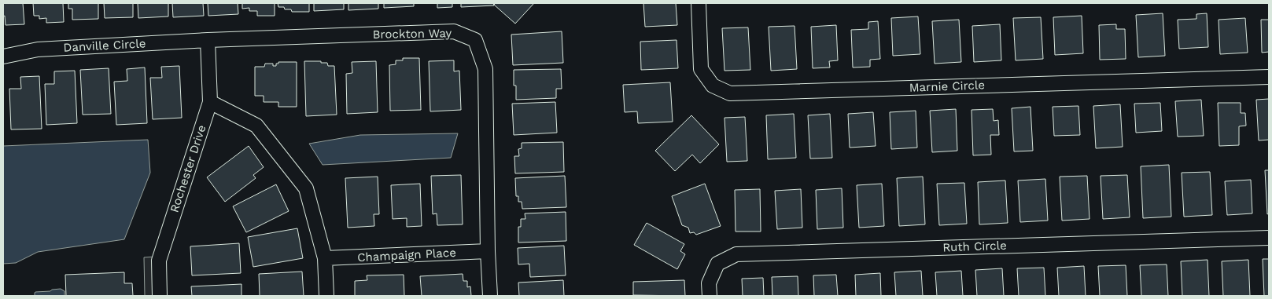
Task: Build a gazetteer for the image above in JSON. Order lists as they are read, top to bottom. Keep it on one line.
{"streets":{"street":["Brockton Way","Danville Circle","Marnie Circle","Rochester Drive","Ruth Circle","Champaign Place"]},"crossings":[["Brockton Way","Danville Circle"],["Brockton Way","Rochester Drive"],["Brockton Way","Champaign Place"],["Danville Circle","Rochester Drive"]]}
